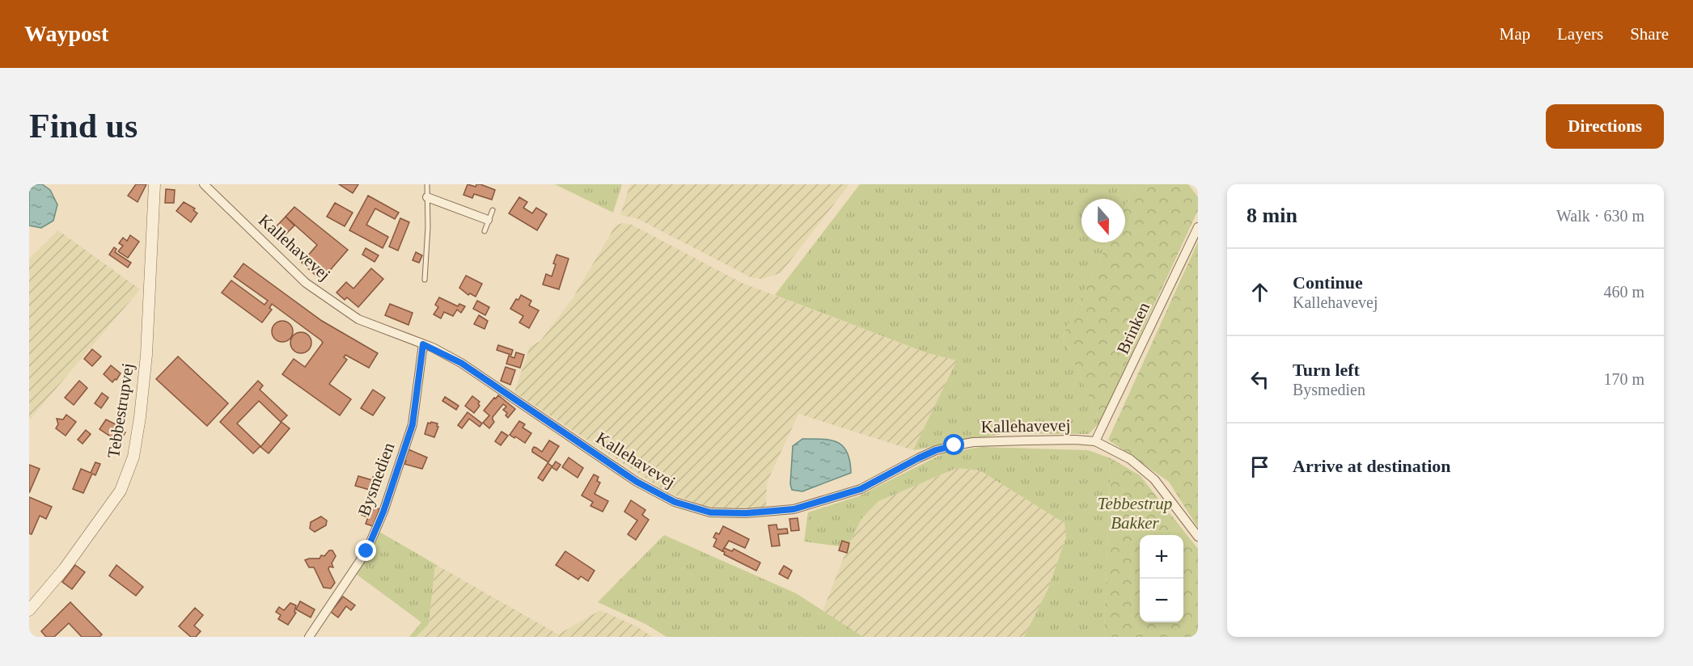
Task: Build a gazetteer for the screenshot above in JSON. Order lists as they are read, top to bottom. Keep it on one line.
{"streets":{"street":["Kallehavevej","Brinken","Tebbestrupvej","Bysmedien"]},"crossings":[["Kallehavevej","Brinken"],["Kallehavevej","Bysmedien"]],"parks":["Tebbestrup Bakker"],"north":"bottom","page":{"header":"Waypost","nav":["Map","Layers","Share"],"buttons":"Directions","title":"Find us","heading":["8 min","Walk · 630 m"],"list":[["Continue","Kallehavevej","460 m"],["Turn left","Bysmedien","170 m"],"Arrive at destination"],"map_buttons":["+","−"]}}
